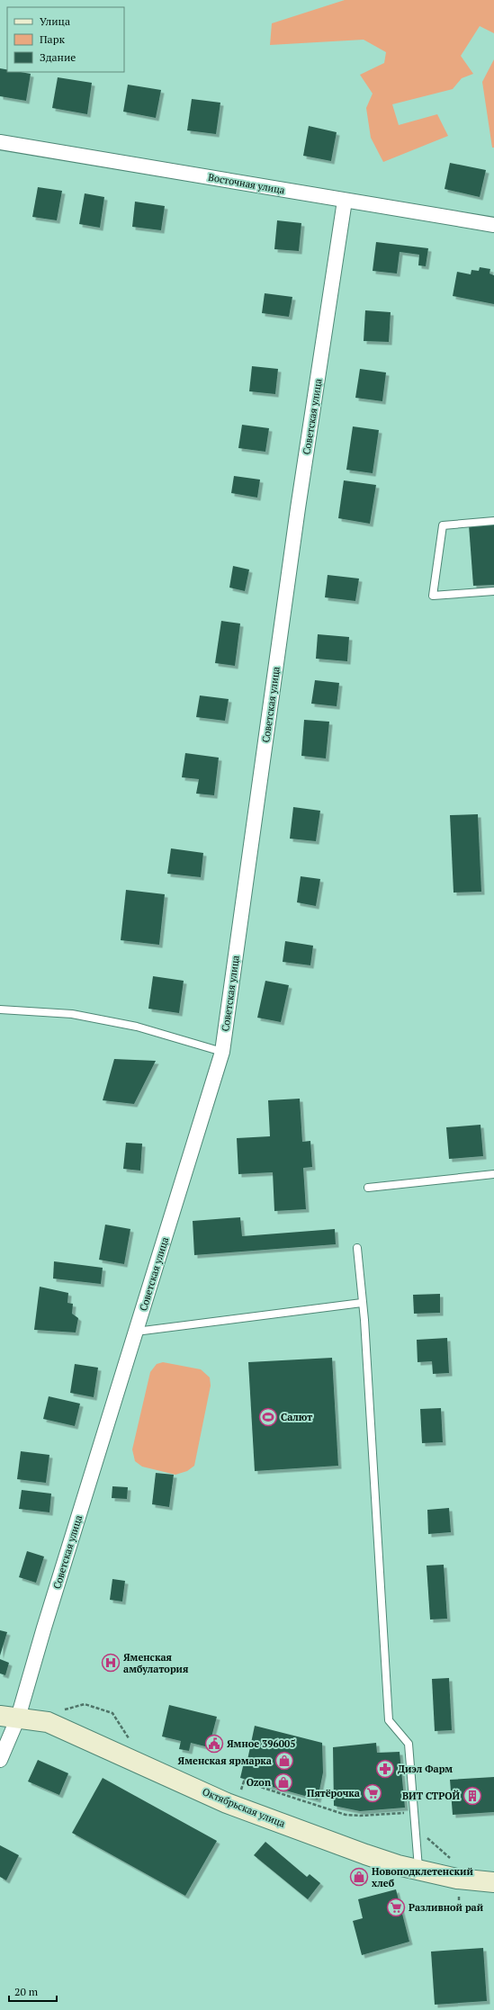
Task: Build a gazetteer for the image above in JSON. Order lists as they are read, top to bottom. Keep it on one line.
{"streets":{"street":["Восточная улица","Советская улица","Октябрьская улица"]},"crossings":[["Восточная улица","Советская улица"],["Советская улица","Октябрьская улица"]],"places":{"sports":["Салют"],"hospital":["Яменская амбулатория"],"public building":["Ямное 396005"],"shop":["Яменская ярмарка","Ozon","Новоподклетенский хлеб"],"pharmacy":["Диэл Фарм"],"supermarket":["Пятёрочка","Разливной рай"],"building":["ВИТ СТРОЙ"]},"legend":["Улица","Парк","Здание"],"scale_bar":"20 m"}
